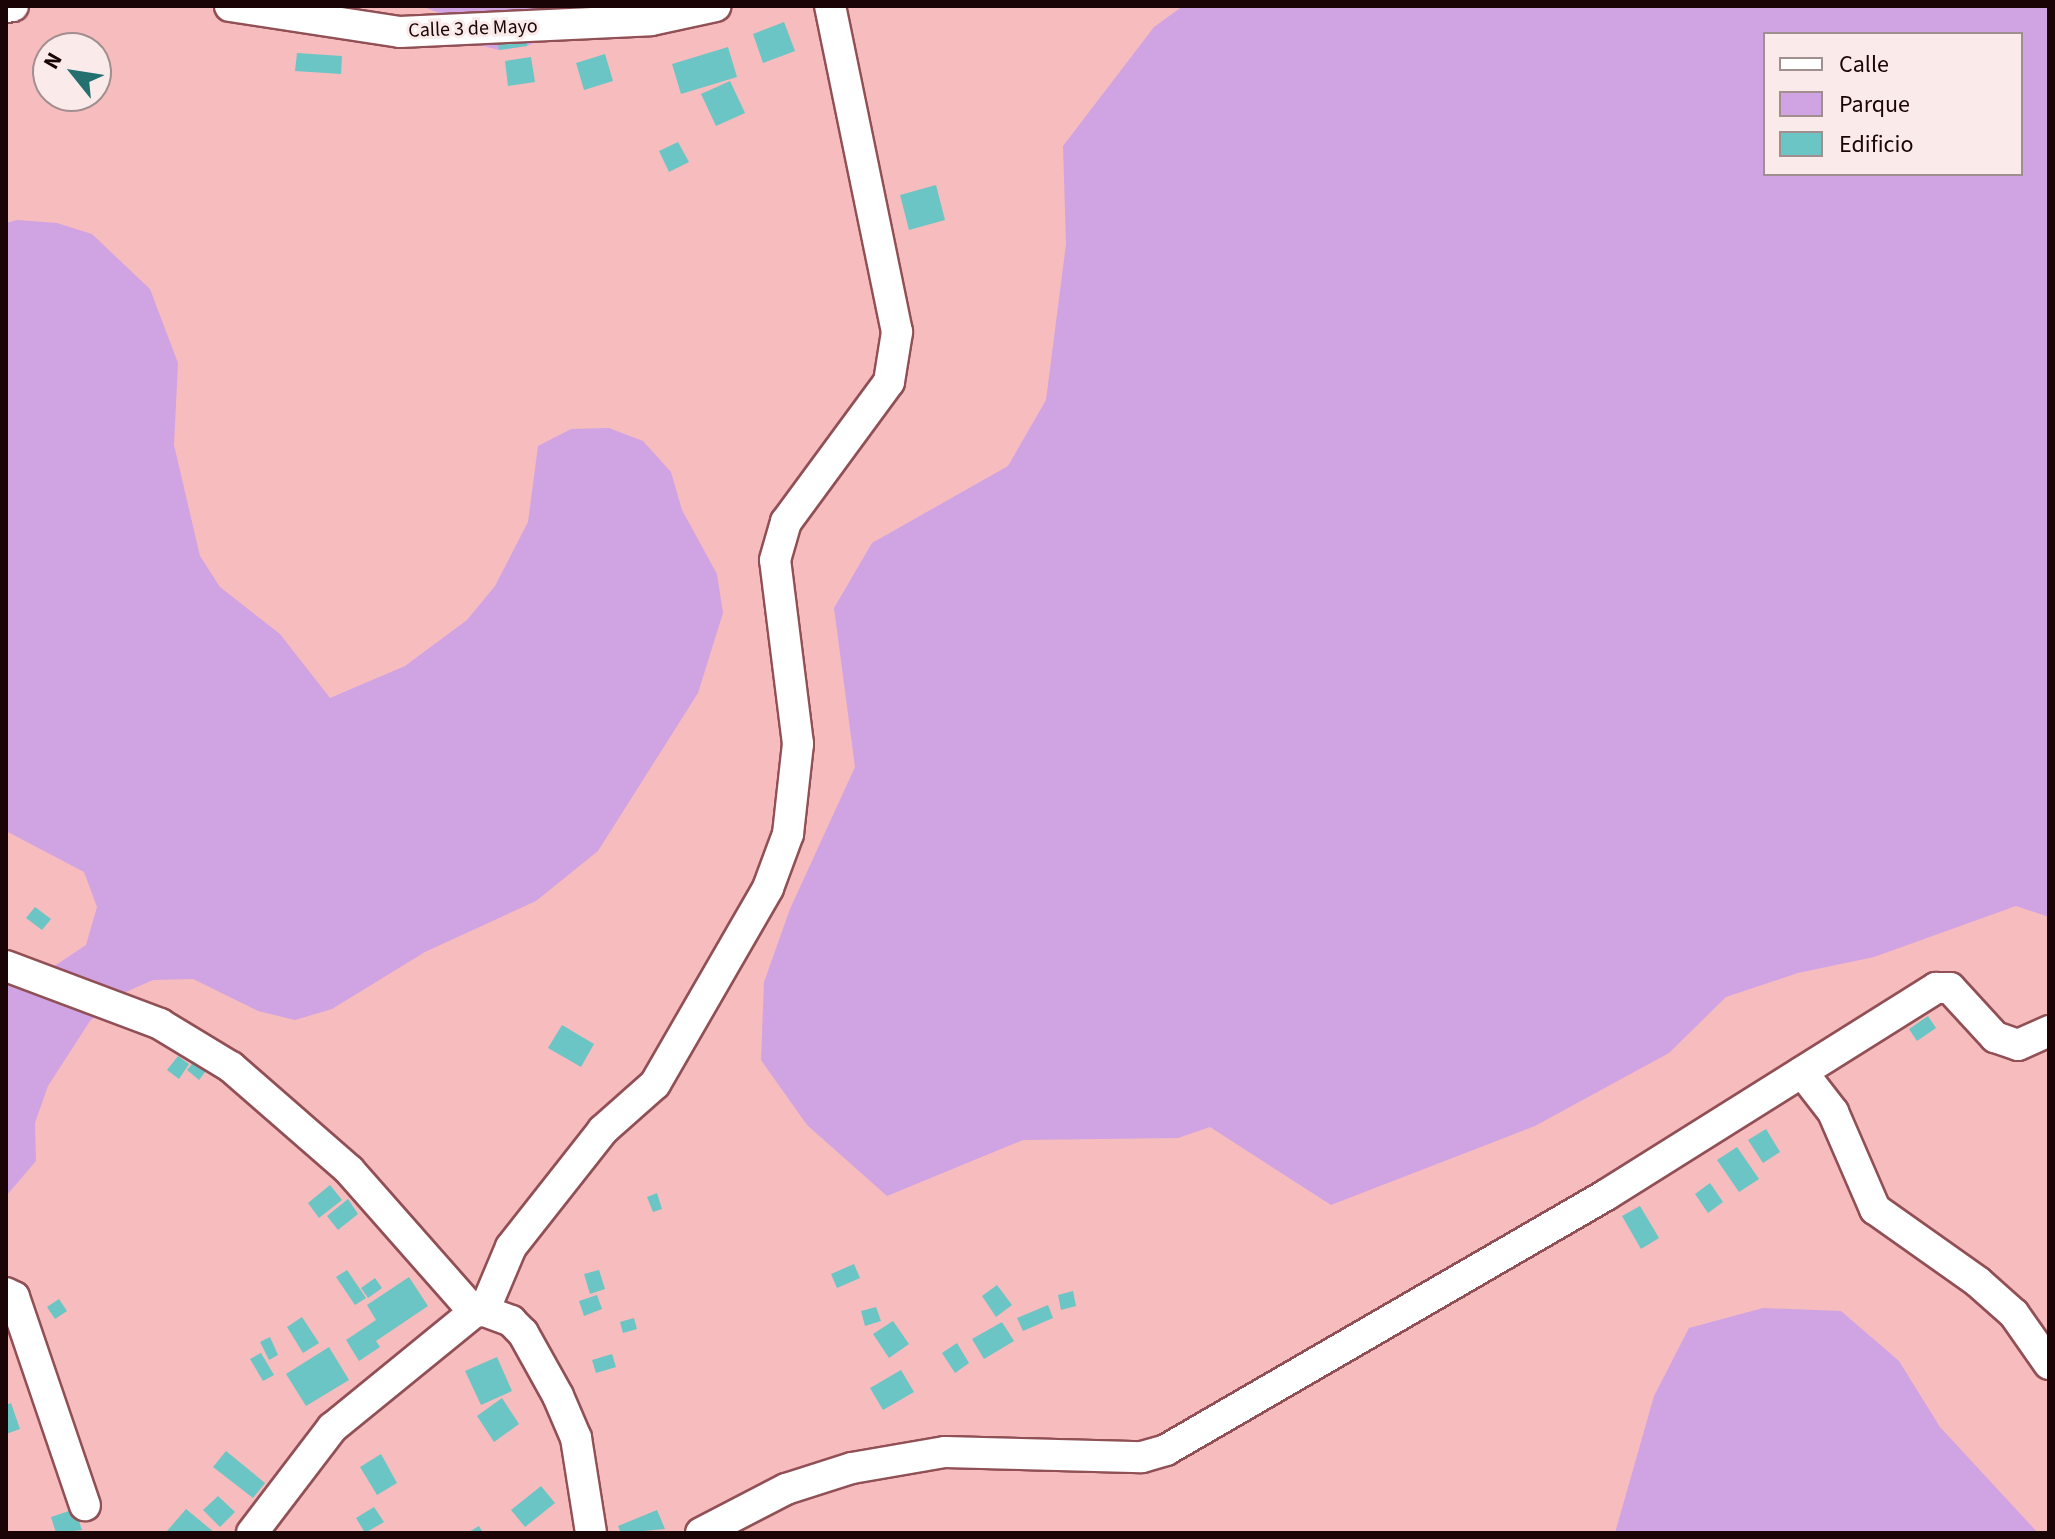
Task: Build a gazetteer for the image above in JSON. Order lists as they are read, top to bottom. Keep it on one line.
{"streets":{"street":["Calle 3 de Mayo"]},"legend":["Calle","Parque","Edificio"],"north":"top left"}
